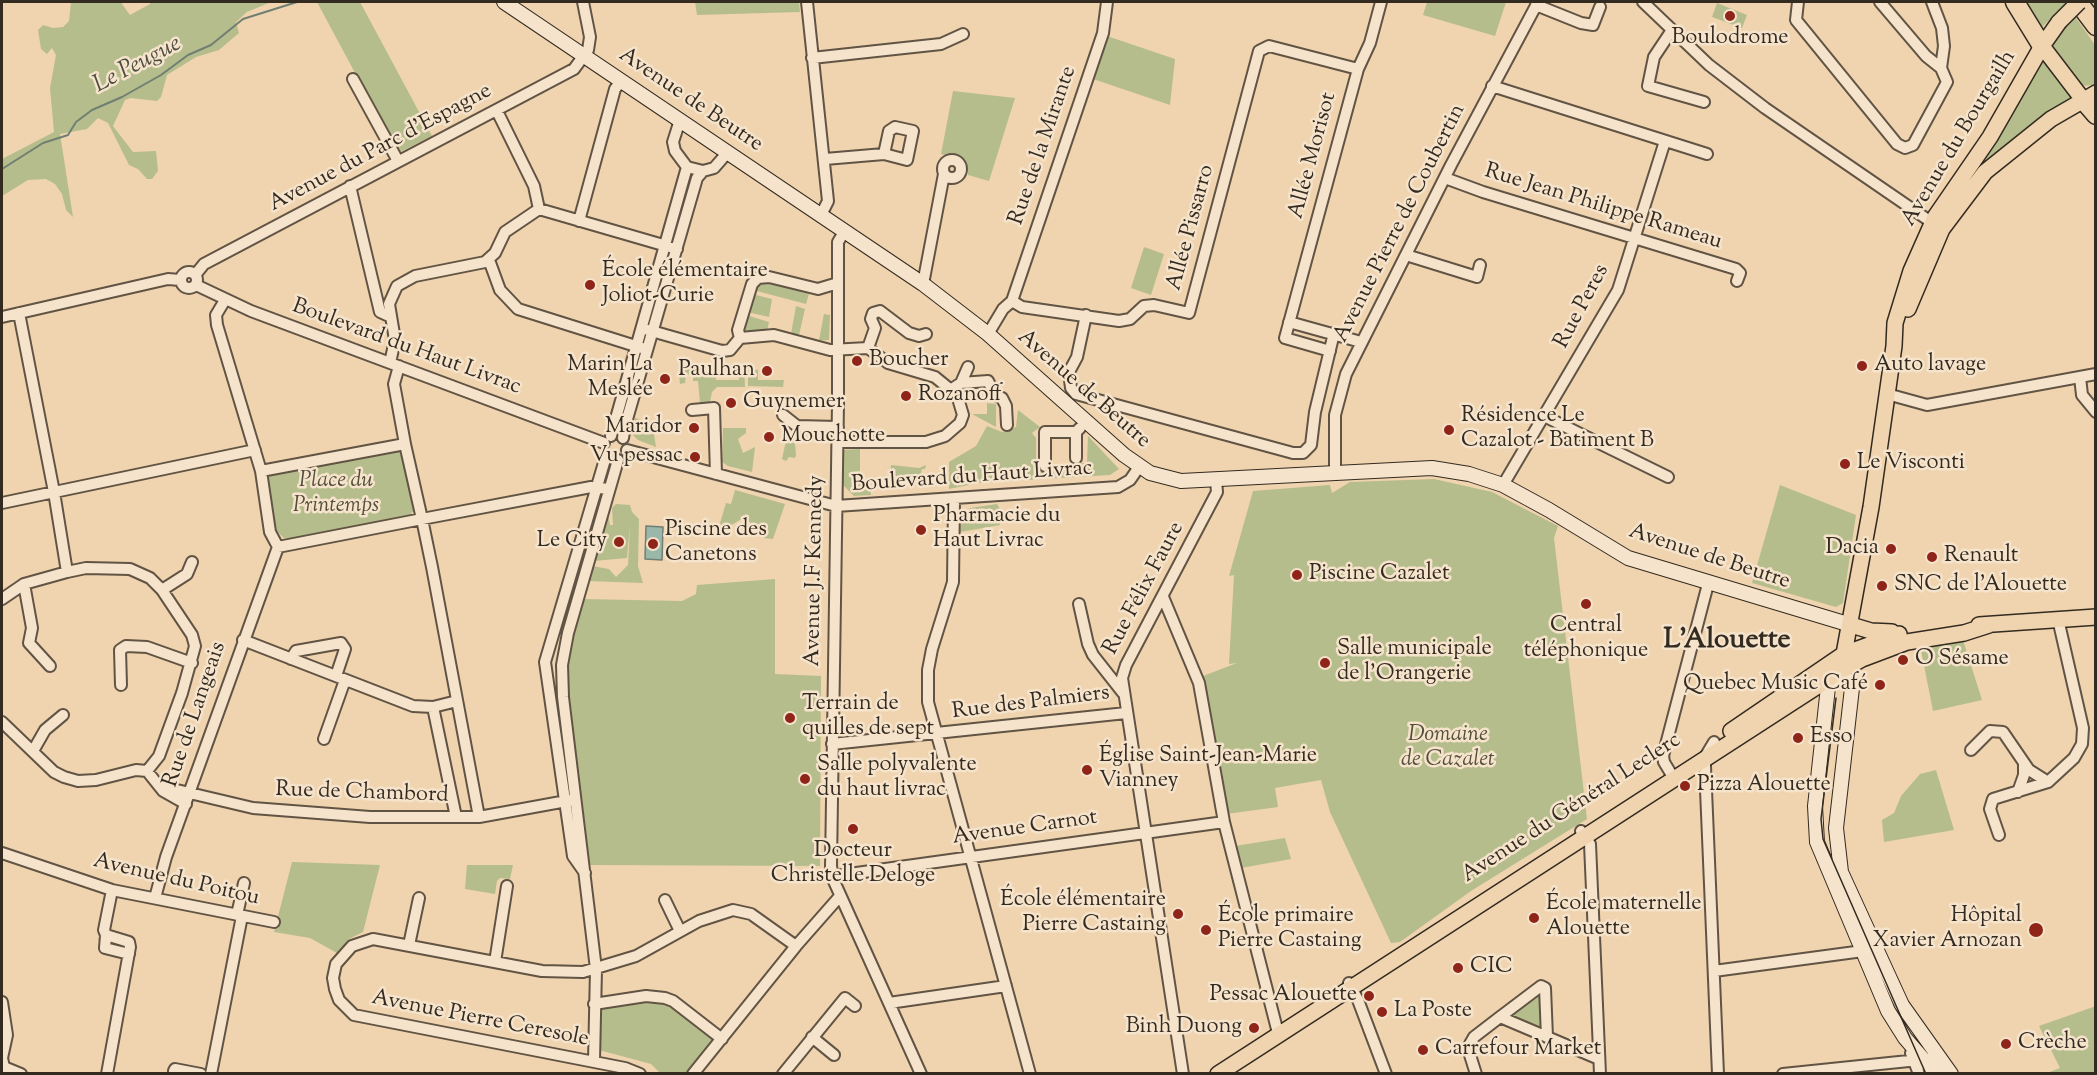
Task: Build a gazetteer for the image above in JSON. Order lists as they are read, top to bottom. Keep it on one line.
{"streets":{"main road":["Avenue du Bourgailh","Avenue du Général Leclerc"],"street":["Avenue de Beutre","Rue de la Mirante","Avenue du Parc d'Espagne","Allée Morisot","Rue Jean Philippe Rameau","Avenue Pierre de Coubertin","Allée Pissarro","Rue Peres","Boulevard du Haut Livrac","Avenue J.F Kennedy","Rue Félix Faure","Rue des Palmiers","Rue de Langeais","Rue de Chambord","Avenue Carnot","Avenue du Poitou","Avenue Pierre Ceresole"]},"crossings":[["Avenue de Beutre","Avenue du Bourgailh"],["Avenue de Beutre","Rue de la Mirante"],["Avenue de Beutre","Avenue du Parc d'Espagne"],["Avenue de Beutre","Avenue Pierre de Coubertin"],["Avenue de Beutre","Rue Peres"],["Avenue de Beutre","Boulevard du Haut Livrac"],["Avenue de Beutre","Avenue J.F Kennedy"],["Avenue de Beutre","Rue Félix Faure"],["Avenue du Parc d'Espagne","Boulevard du Haut Livrac"],["Allée Morisot","Allée Pissarro"],["Rue Jean Philippe Rameau","Avenue Pierre de Coubertin"],["Rue Jean Philippe Rameau","Rue Peres"],["Boulevard du Haut Livrac","Avenue J.F Kennedy"],["Avenue J.F Kennedy","Rue des Palmiers"],["Avenue J.F Kennedy","Avenue Carnot"],["Rue Félix Faure","Rue des Palmiers"],["Rue Félix Faure","Avenue Carnot"],["Rue de Langeais","Rue de Chambord"],["Rue de Langeais","Avenue du Poitou"]],"districts":["L'Alouette"],"water":["Le Peugue"],"parks":["Place du Printemps","Domaine de Cazalet"],"places":["Boulodrome","École élémentaire Joliot-Curie","Boucher","Auto lavage","Paulhan","Marin La Meslée","Rozanoff","Guynemer","Maridor","Résidence Le Cazalot - Batiment B","Mouchotte","Vu pessac","Le Visconti","Pharmacie du Haut Livrac","Le City","Piscine des Canetons","Dacia","Renault","Piscine Cazalet","SNC de l'Alouette","Central téléphonique","O Sésame","Salle municipale de l'Orangerie","Quebec Music Café","Terrain de quilles de sept","Esso","Église Saint-Jean-Marie Vianney","Salle polyvalente du haut livrac","Pizza Alouette","Docteur Christelle Deloge","École élémentaire Pierre Castaing","École maternelle Alouette","École primaire Pierre Castaing","Hôpital Xavier Arnozan","CIC","Pessac Alouette","La Poste","Binh Duong","Crèche","Carrefour Market"]}
